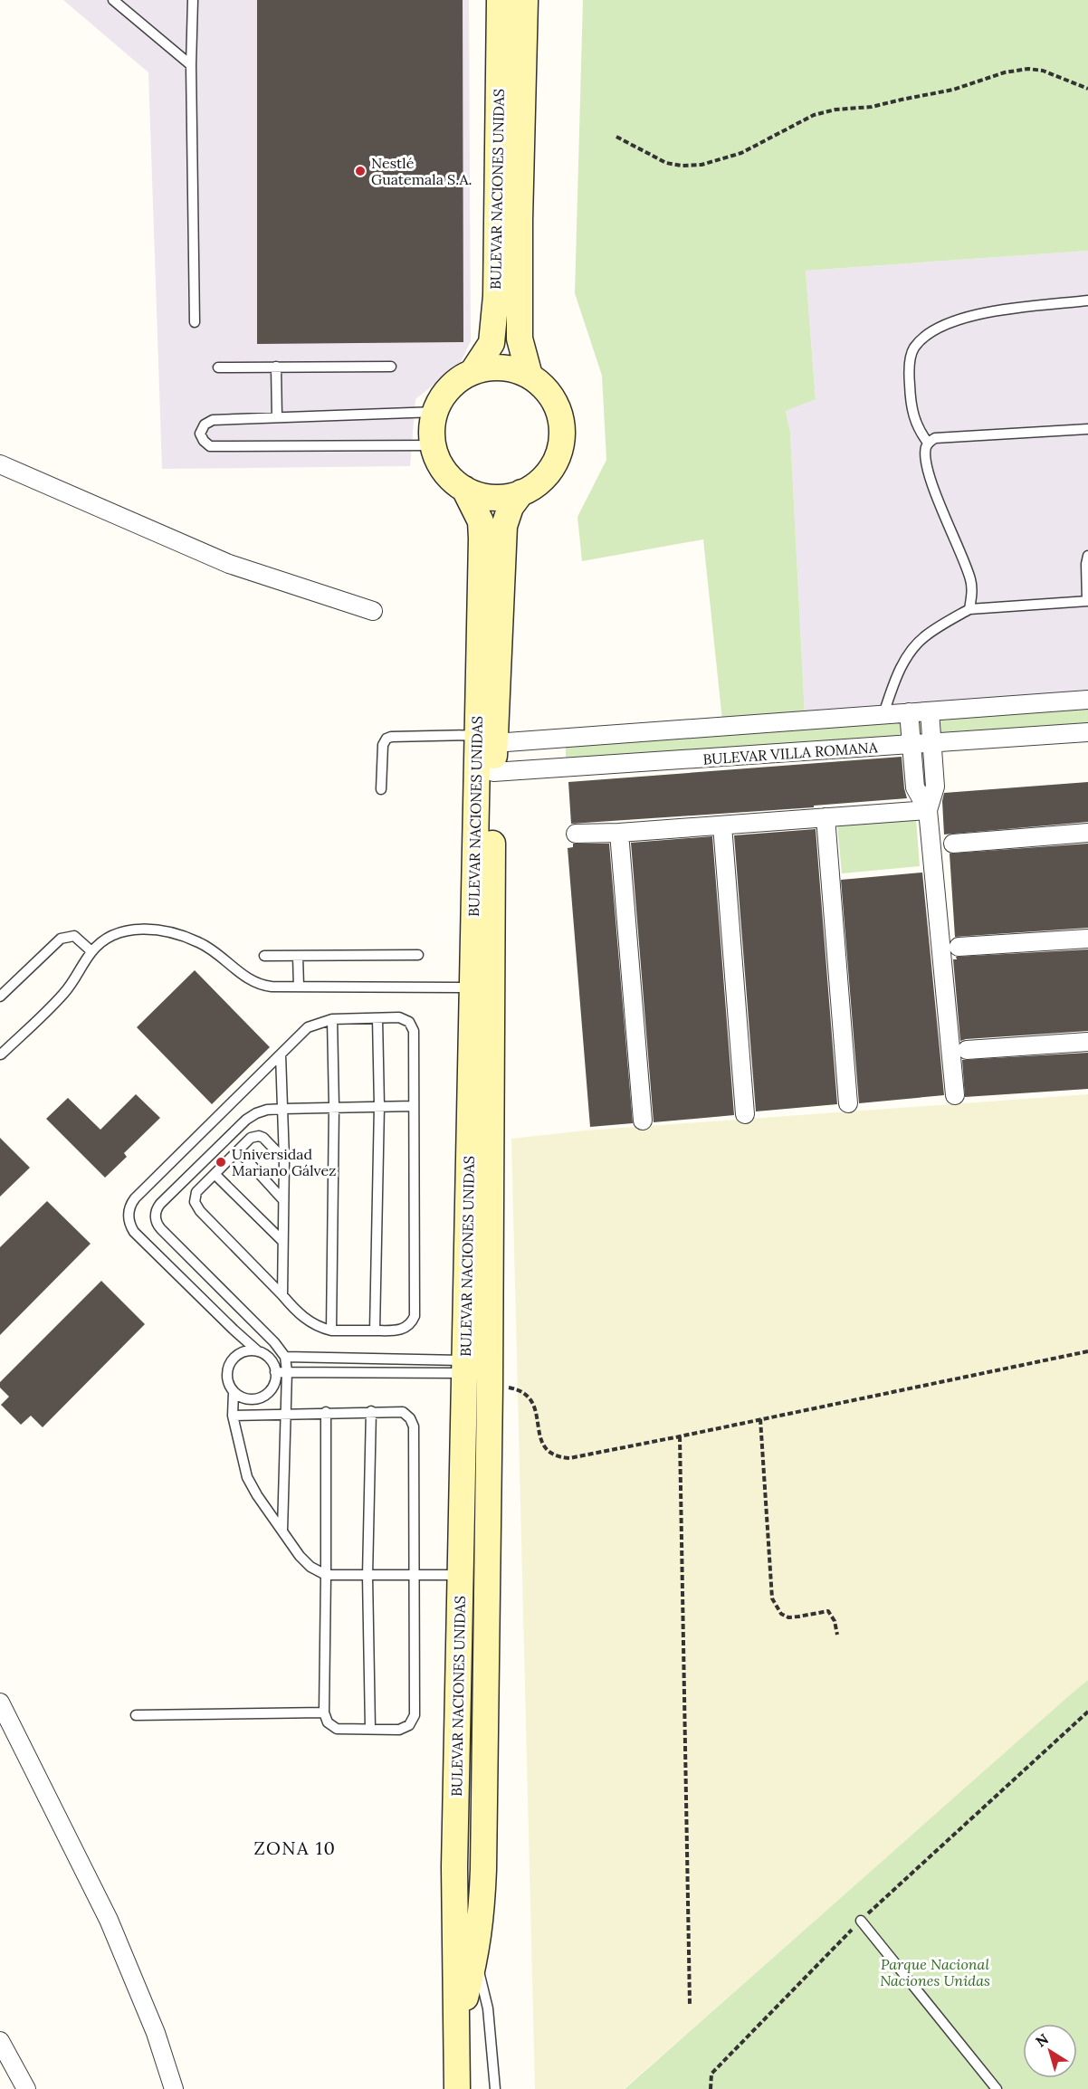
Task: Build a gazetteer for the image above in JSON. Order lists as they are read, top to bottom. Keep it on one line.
{"streets":{"main road":["BULEVAR NACIONES UNIDAS"],"street":["BULEVAR VILLA ROMANA"]},"crossings":[["BULEVAR NACIONES UNIDAS","BULEVAR VILLA ROMANA"]],"districts":["ZONA 10"],"parks":["Parque Nacional Naciones Unidas"],"places":["Nestlé Guatemala S.A.","Universidad Mariano Gálvez"],"north":"top left"}
